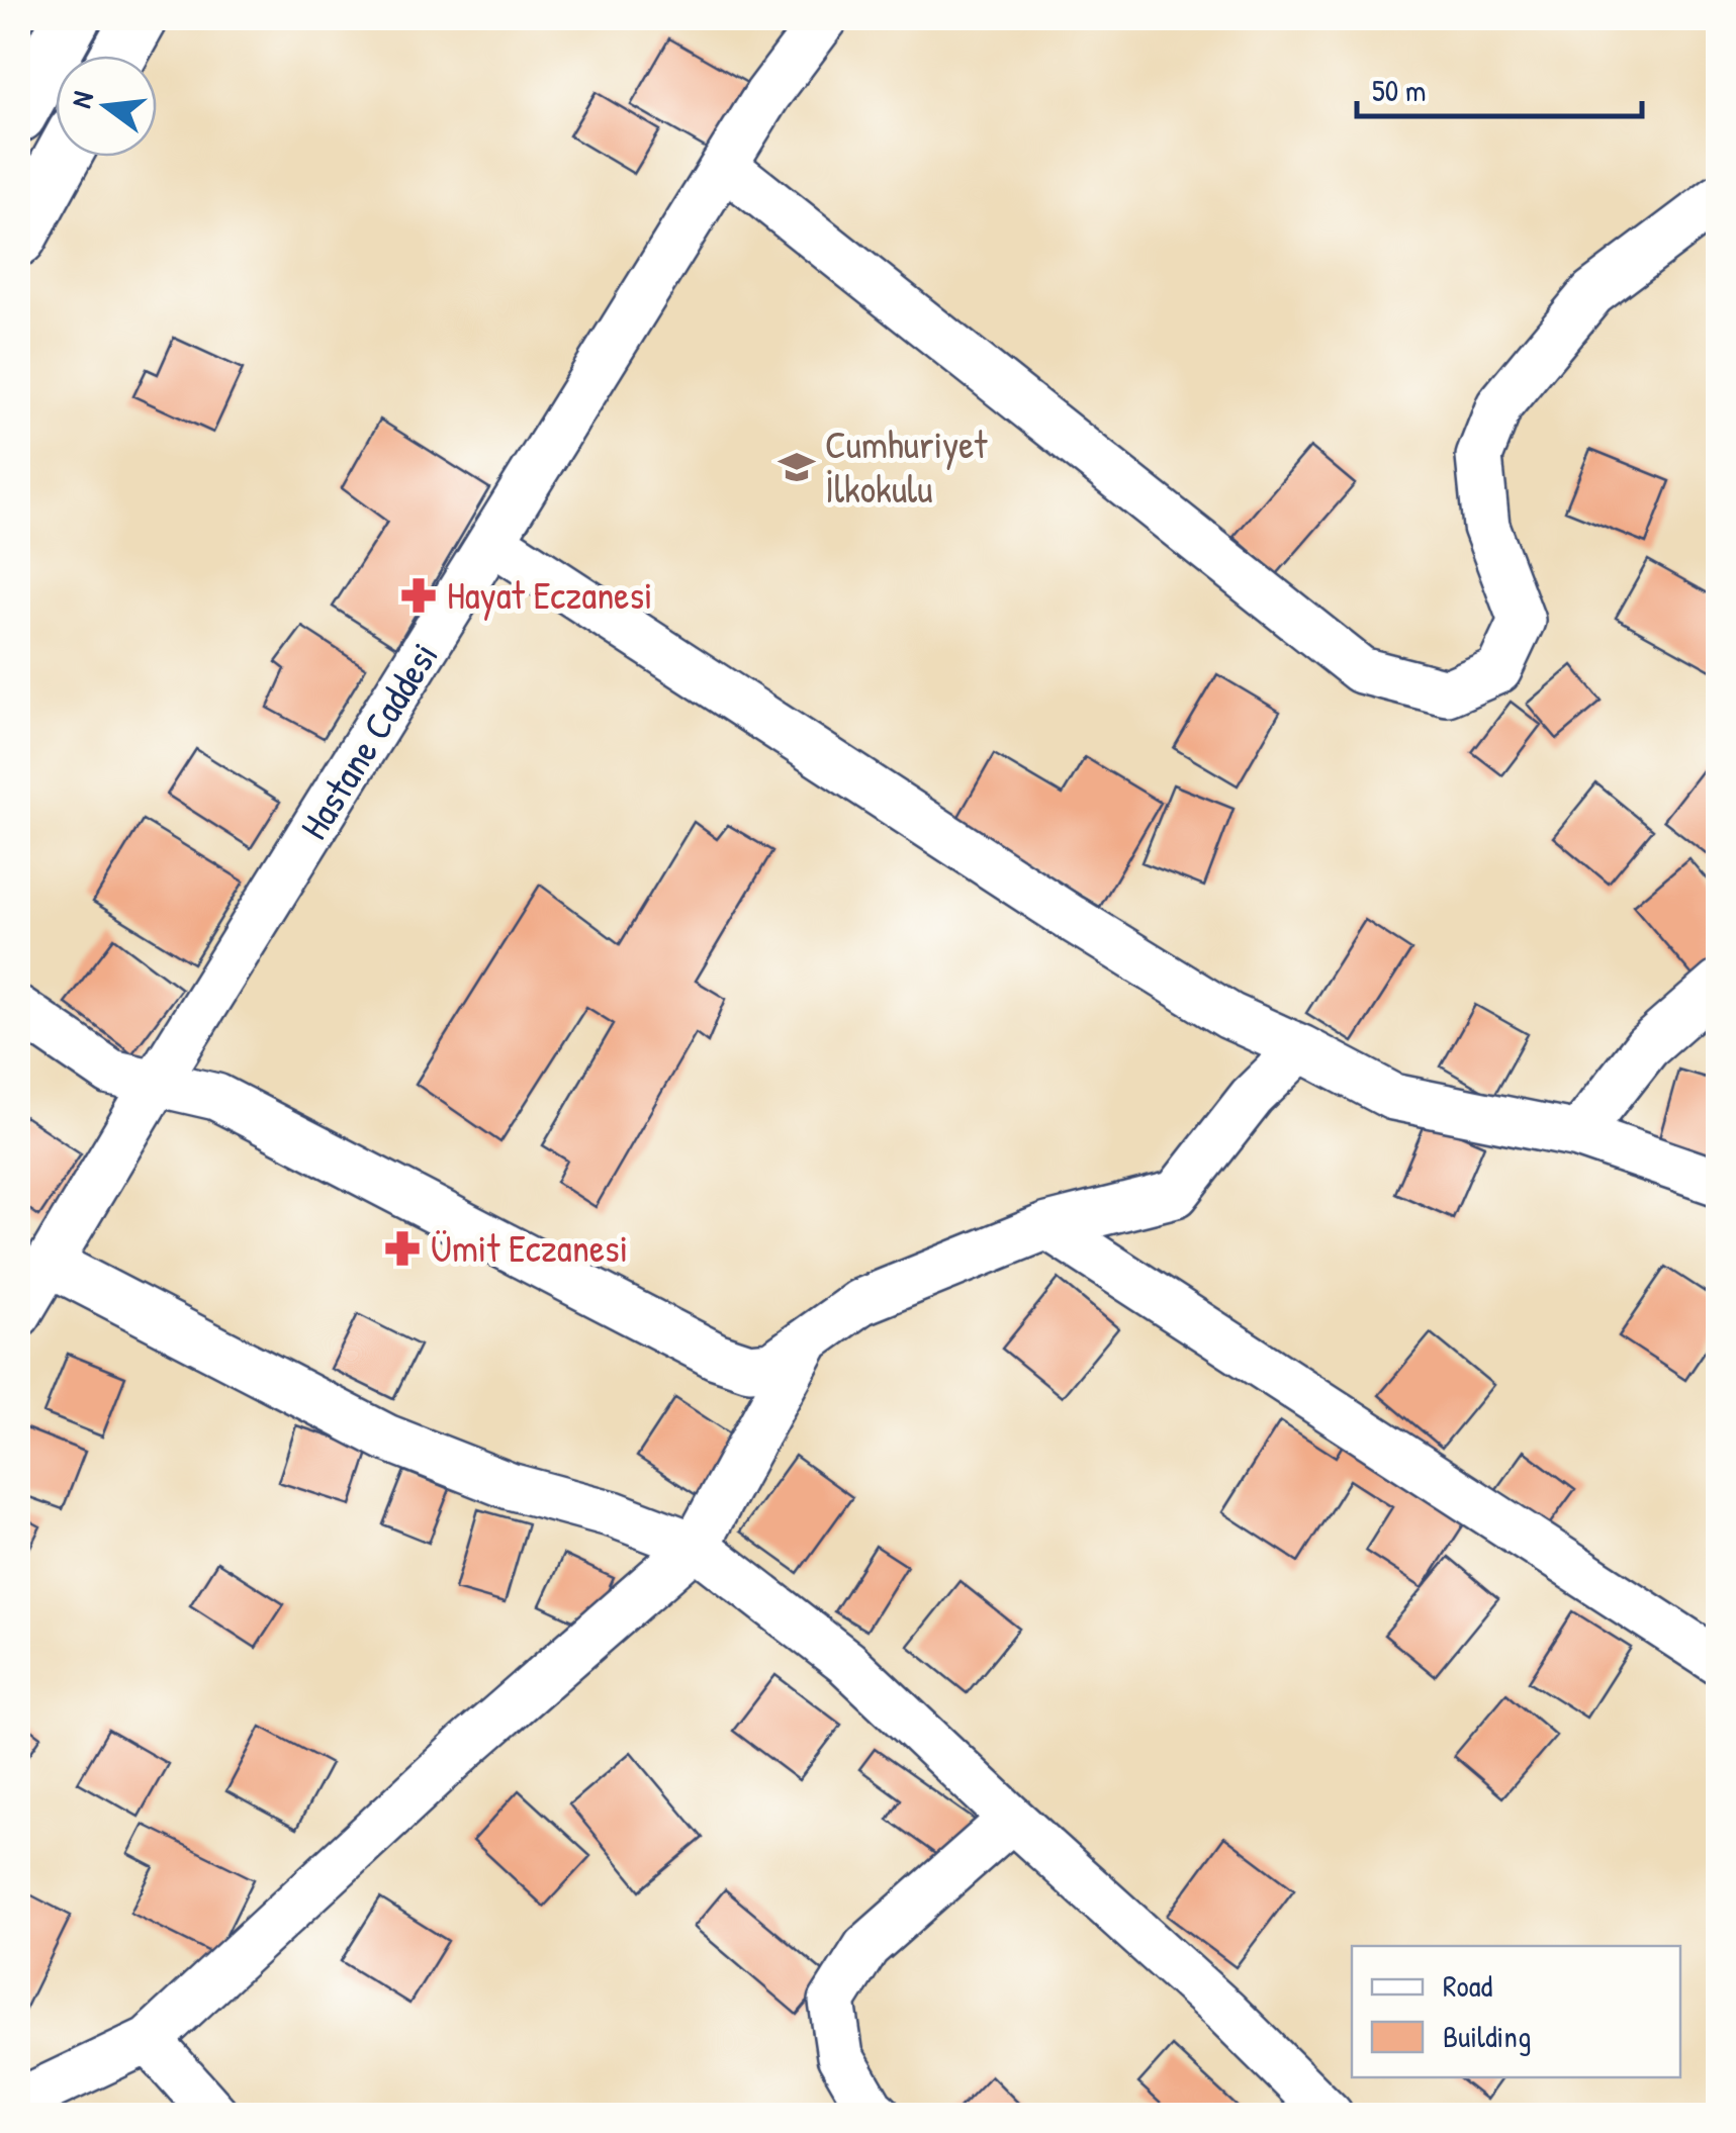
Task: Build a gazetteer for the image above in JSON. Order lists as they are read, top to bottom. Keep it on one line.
{"streets":{"street":["Hastane Caddesi"]},"places":{"school or university":["Cumhuriyet İlkokulu"],"pharmacy":["Hayat Eczanesi","Ümit Eczanesi"]},"legend":["Road","Building"],"scale_bar":"50 m","north":"left"}
